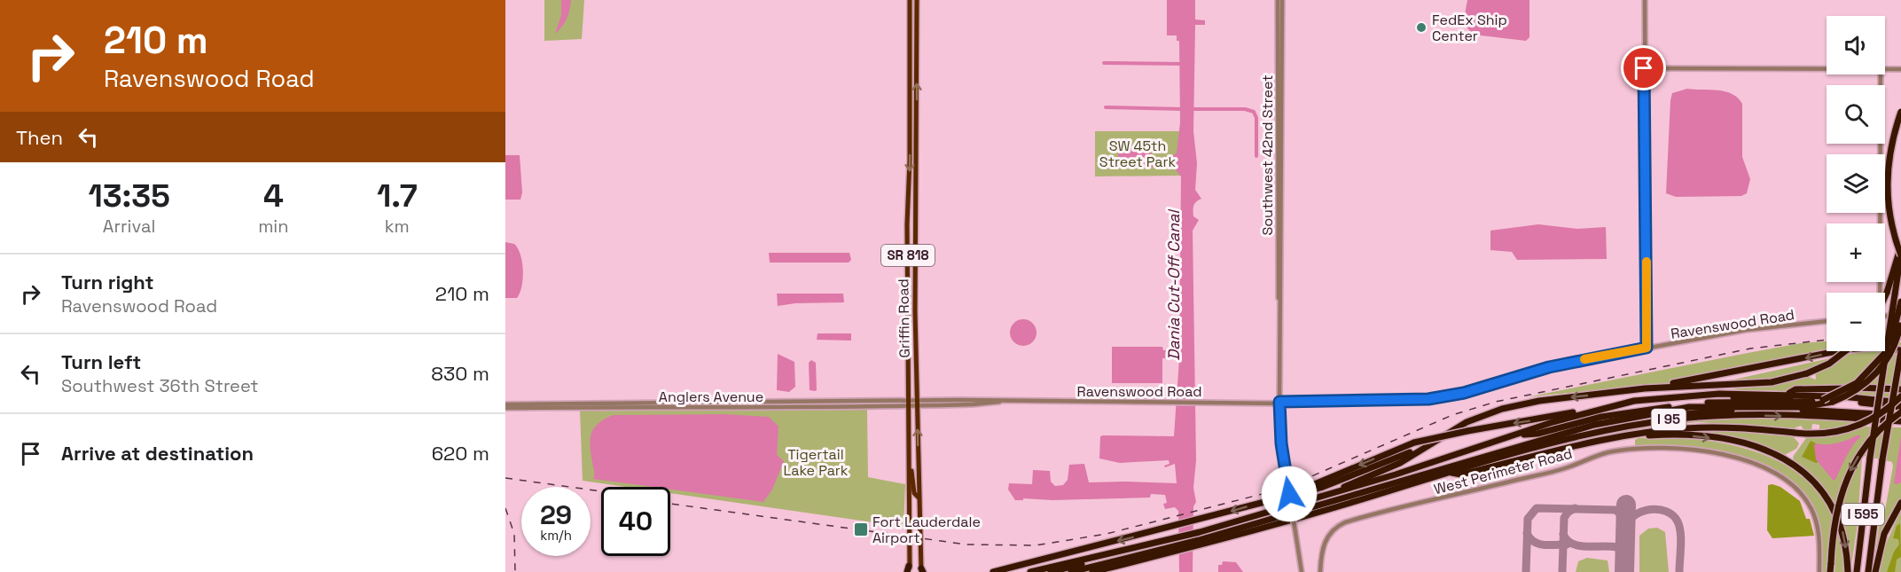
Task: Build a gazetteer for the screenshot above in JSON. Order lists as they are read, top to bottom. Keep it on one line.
{"streets":{"highway":["I 95","I 595"],"main road":["SR 818","Griffin Road"],"street":["Southwest 42nd Street","Ravenswood Road","Anglers Avenue","West Perimeter Road"]},"crossings":[["Southwest 42nd Street","Ravenswood Road"],["Griffin Road","Ravenswood Road"],["Griffin Road","Anglers Avenue"],["Ravenswood Road","Anglers Avenue"]],"water":["Dania Cut-Off Canal"],"parks":["SW 45th Street Park","Tigertail Lake Park"],"places":{"other":["FedEx Ship Center"],"transit":["Fort Lauderdale Airport"]},"page":{"turn":["210 m","Ravenswood Road"],"map_buttons":["+","−"],"then":"Then","eta":["13:35","Arrival","4","min","1.7","km"],"list":[{"name":"Turn right","note":"Ravenswood Road","value":"210 m"},{"name":"Turn left","note":"Southwest 36th Street","value":"830 m"},{"name":"Arrive at destination","value":"620 m"}],"speed":"29 km/h","limit":"40"}}
